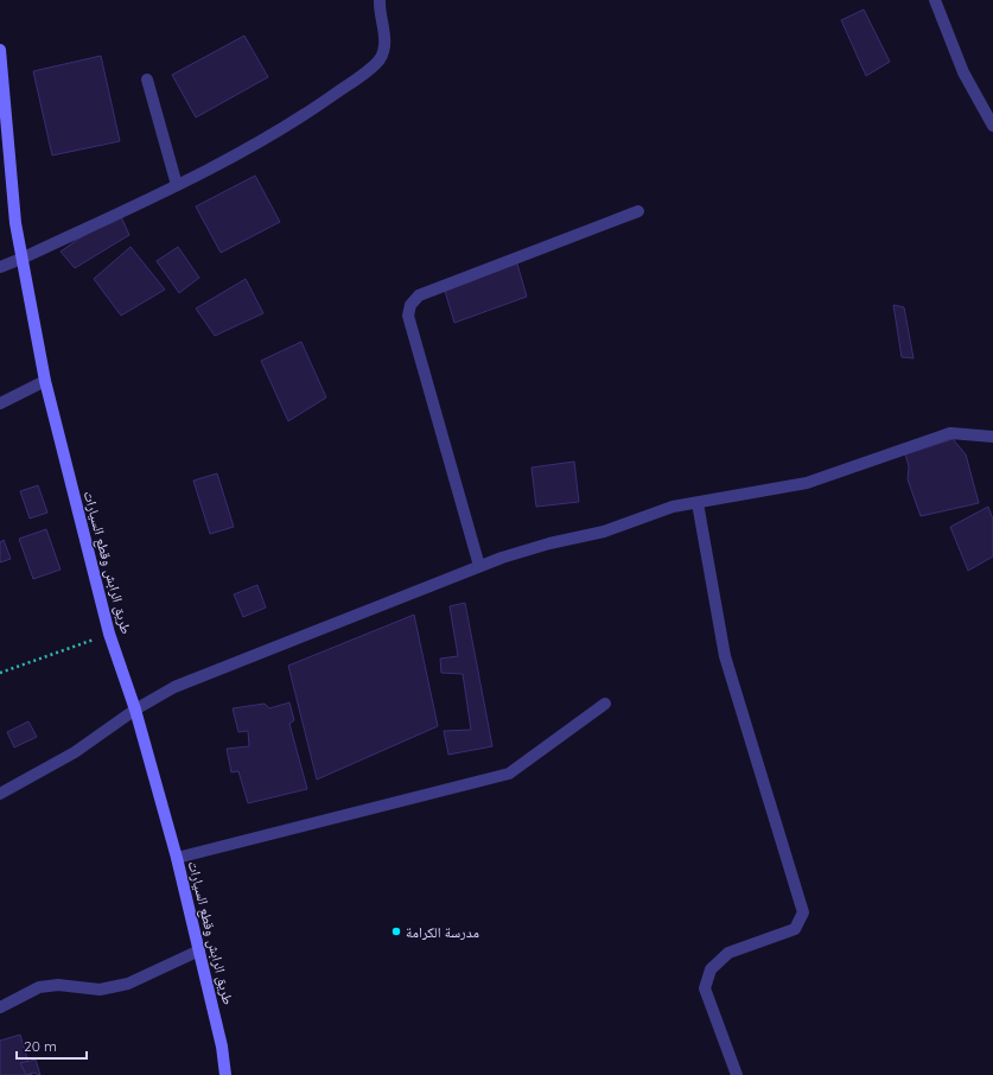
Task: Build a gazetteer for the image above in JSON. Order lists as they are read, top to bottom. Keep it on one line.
{"streets":{"main road":["طريق الرابش وقطع السيارات"]},"places":["مدرسة الكرامة"],"scale_bar":"20 m"}
